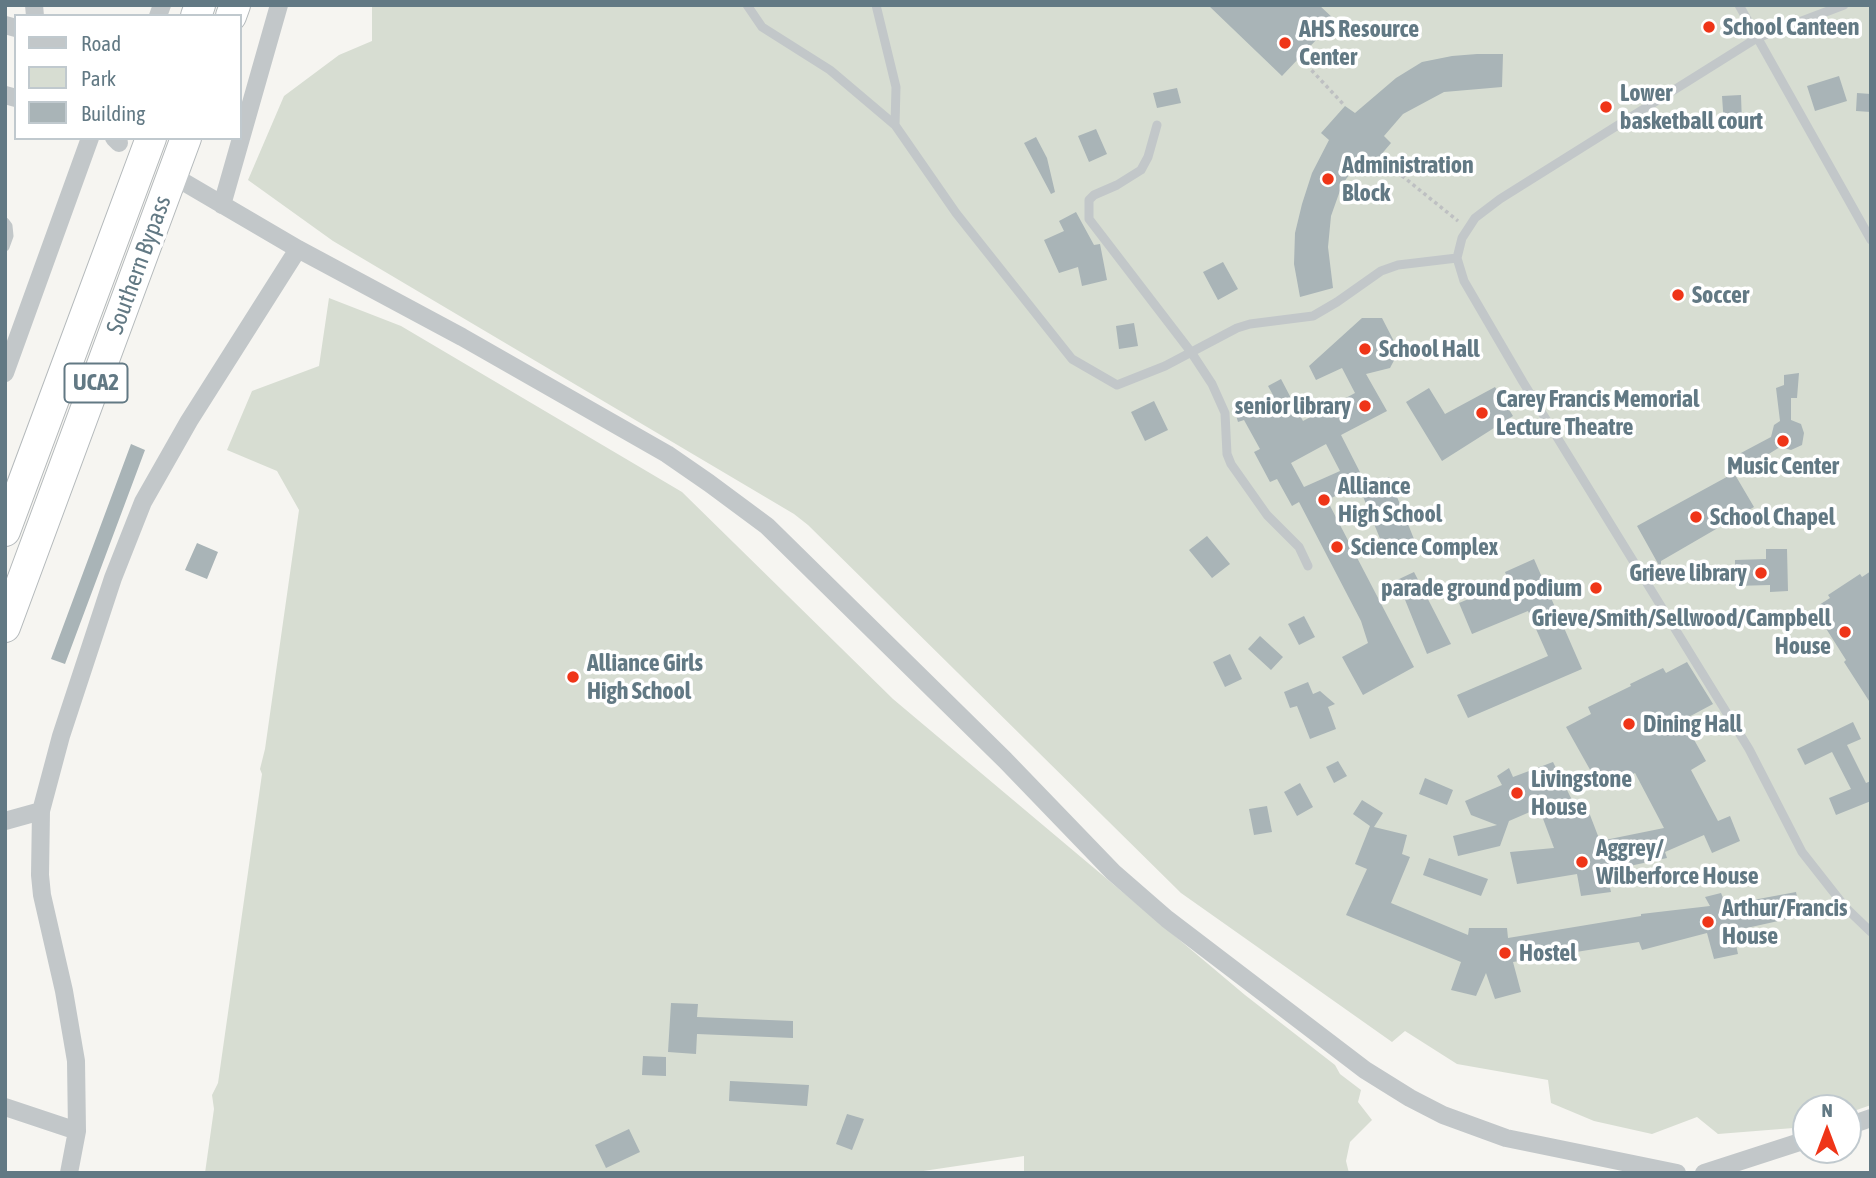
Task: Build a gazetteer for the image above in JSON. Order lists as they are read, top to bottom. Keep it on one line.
{"streets":{"highway":["Southern Bypass","UCA2"]},"places":["School Canteen","AHS Resource Center","Lower basketball court","Administration Block","Soccer","School Hall","senior library","Carey Francis Memorial Lecture Theatre","Music Center","Alliance High School","School Chapel","Science Complex","Grieve library","parade ground podium","Grieve/Smith/Sellwood/Campbell House","Alliance Girls High School","Dining Hall","Livingstone House","Aggrey/ Wilberforce House","Arthur/Francis House","Hostel"],"legend":["Road","Park","Building"],"north":"top"}
